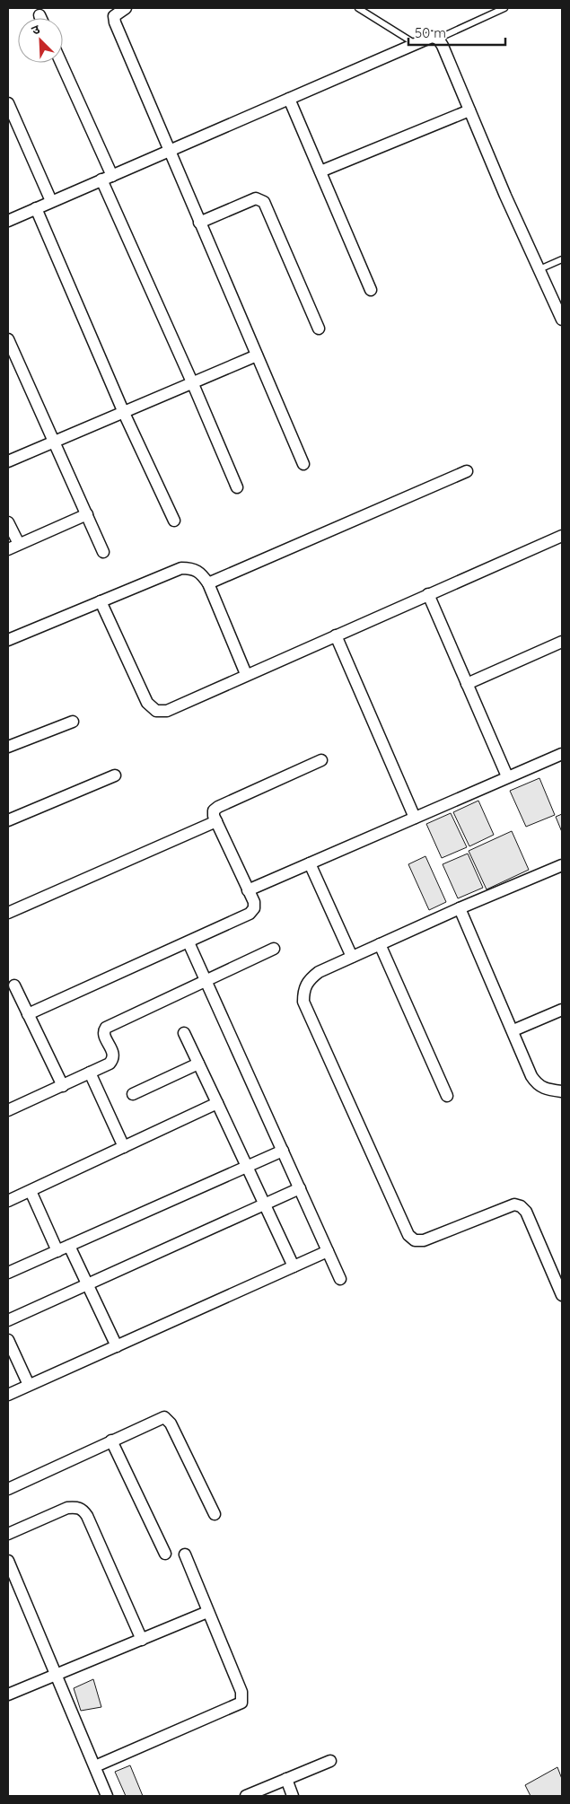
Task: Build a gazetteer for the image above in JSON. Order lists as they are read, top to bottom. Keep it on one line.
{"scale_bar":"50 m","north":"top left"}
